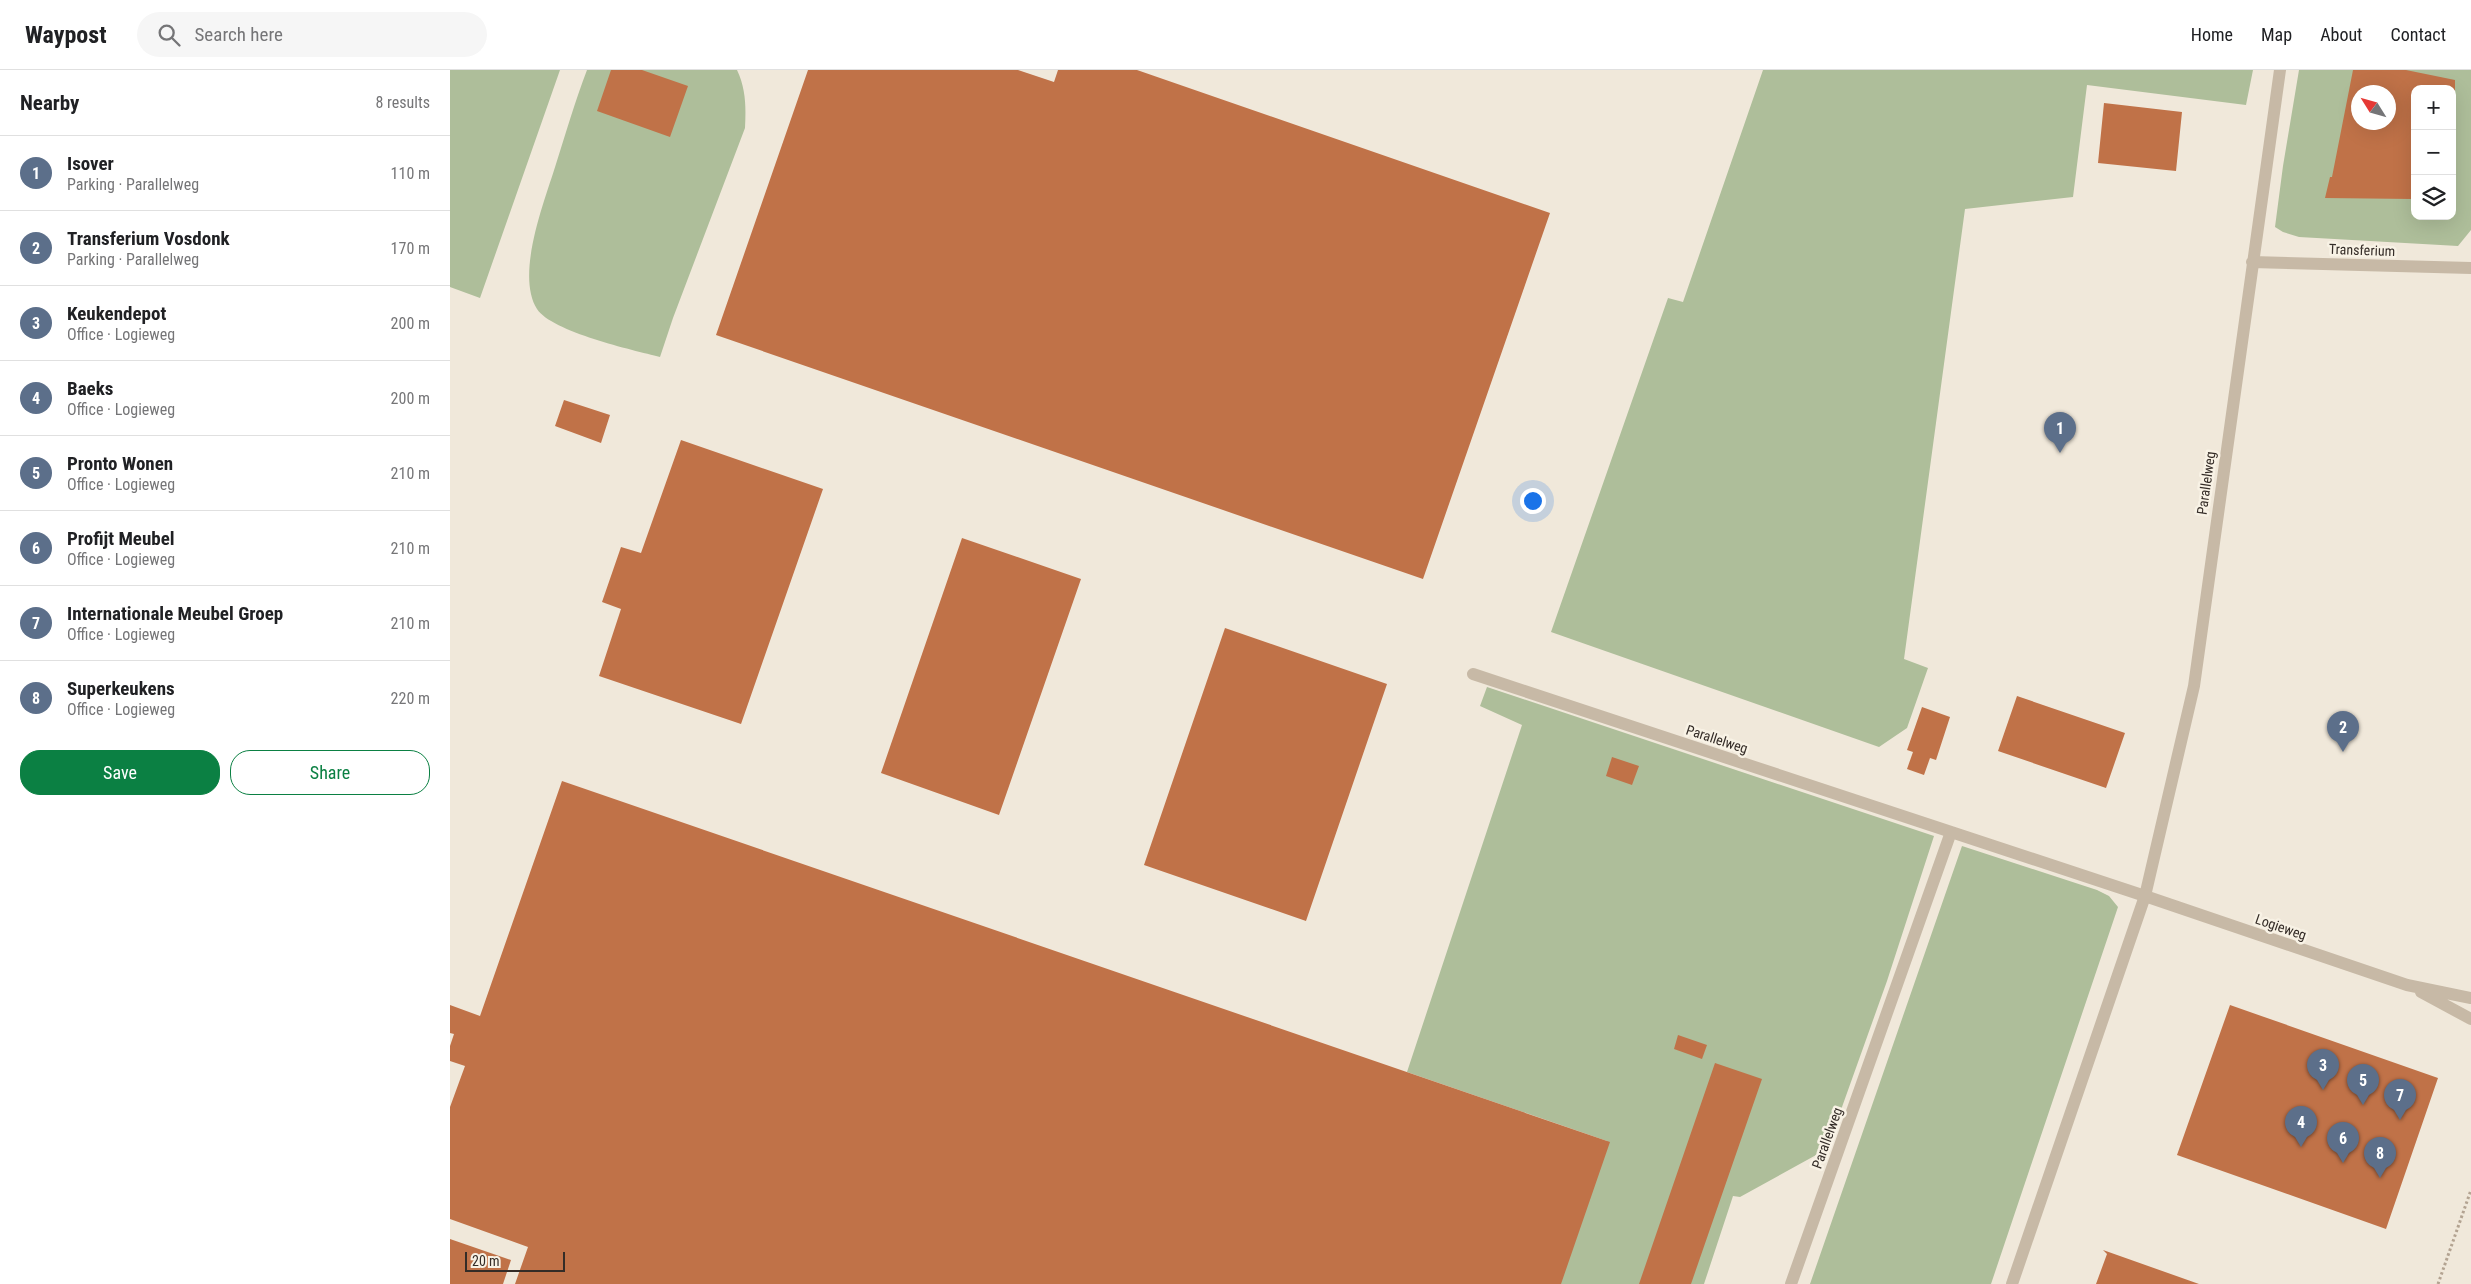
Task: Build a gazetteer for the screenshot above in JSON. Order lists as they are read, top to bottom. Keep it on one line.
{"streets":{"street":["Transferium","Parallelweg","Logieweg"]},"crossings":[["Transferium","Parallelweg"],["Parallelweg","Logieweg"]],"scale_bar":"20 m","north":"top left","page":{"header":"Waypost","search":"Search here","nav":["Home","Map","About","Contact"],"heading":["Nearby","8 results"],"map_buttons":["+","−"],"list":[{"mark":"1","name":"Isover","note":"Parking · Parallelweg","value":"110 m"},{"mark":"2","name":"Transferium Vosdonk","note":"Parking · Parallelweg","value":"170 m"},{"mark":"3","name":"Keukendepot","note":"Office · Logieweg","value":"200 m"},{"mark":"4","name":"Baeks","note":"Office · Logieweg","value":"200 m"},{"mark":"5","name":"Pronto Wonen","note":"Office · Logieweg","value":"210 m"},{"mark":"6","name":"Profijt Meubel","note":"Office · Logieweg","value":"210 m"},{"mark":"7","name":"Internationale Meubel Groep","note":"Office · Logieweg","value":"210 m"},{"mark":"8","name":"Superkeukens","note":"Office · Logieweg","value":"220 m"}],"pins":["1","2","3","5","7","4","6","8"],"buttons":["Save","Share"],"scale":"20 m"}}
